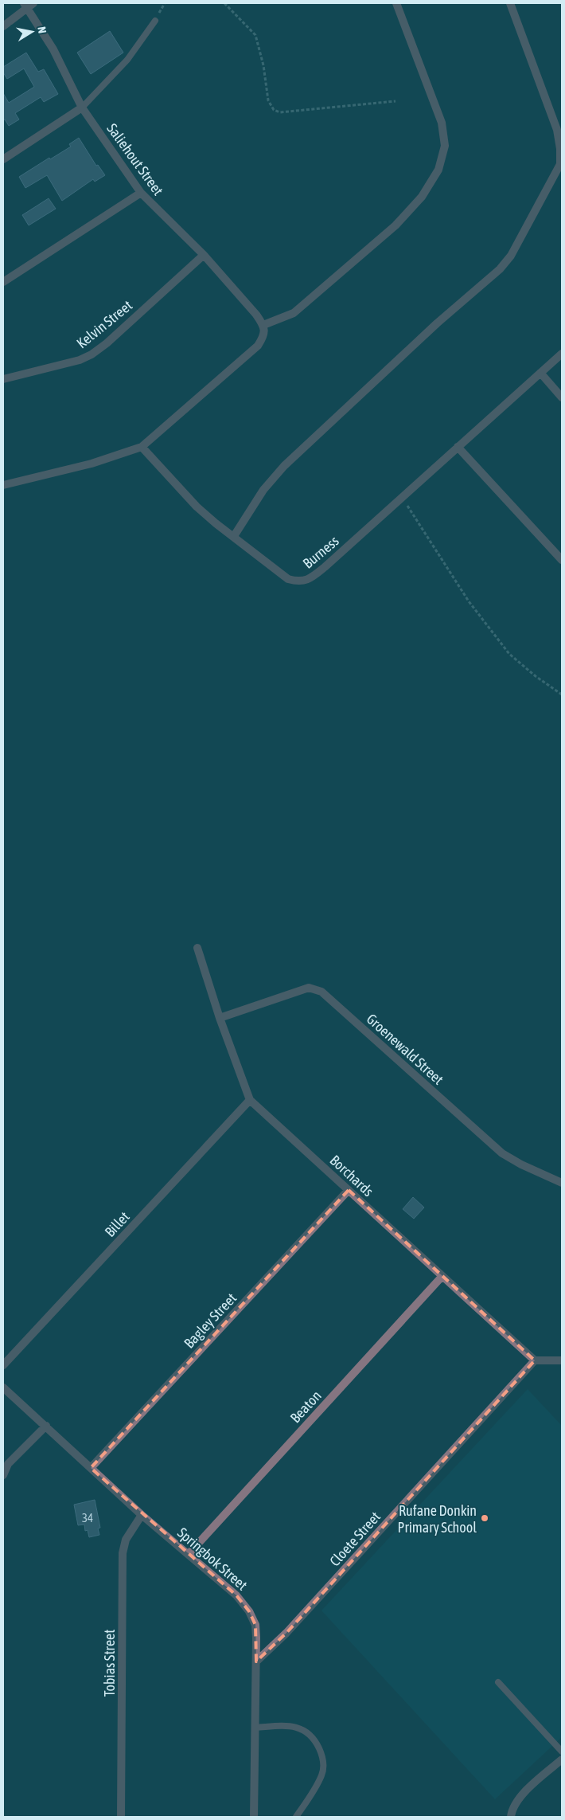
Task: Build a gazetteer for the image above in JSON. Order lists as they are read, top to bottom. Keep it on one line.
{"streets":{"street":["Saliehout Street","Kelvin Street","Burness","Groenewald Street","Borchards","Billet","Bagley Street","Beaton","Cloete Street","Springbok Street","Tobias Street"]},"crossings":[["Saliehout Street","Kelvin Street"],["Groenewald Street","Borchards"],["Borchards","Billet"],["Borchards","Bagley Street"],["Borchards","Beaton"],["Borchards","Cloete Street"],["Bagley Street","Springbok Street"],["Beaton","Springbok Street"],["Cloete Street","Springbok Street"],["Springbok Street","Tobias Street"]],"places":["Rufane Donkin Primary School"],"house_numbers":["34"],"north":"right"}
